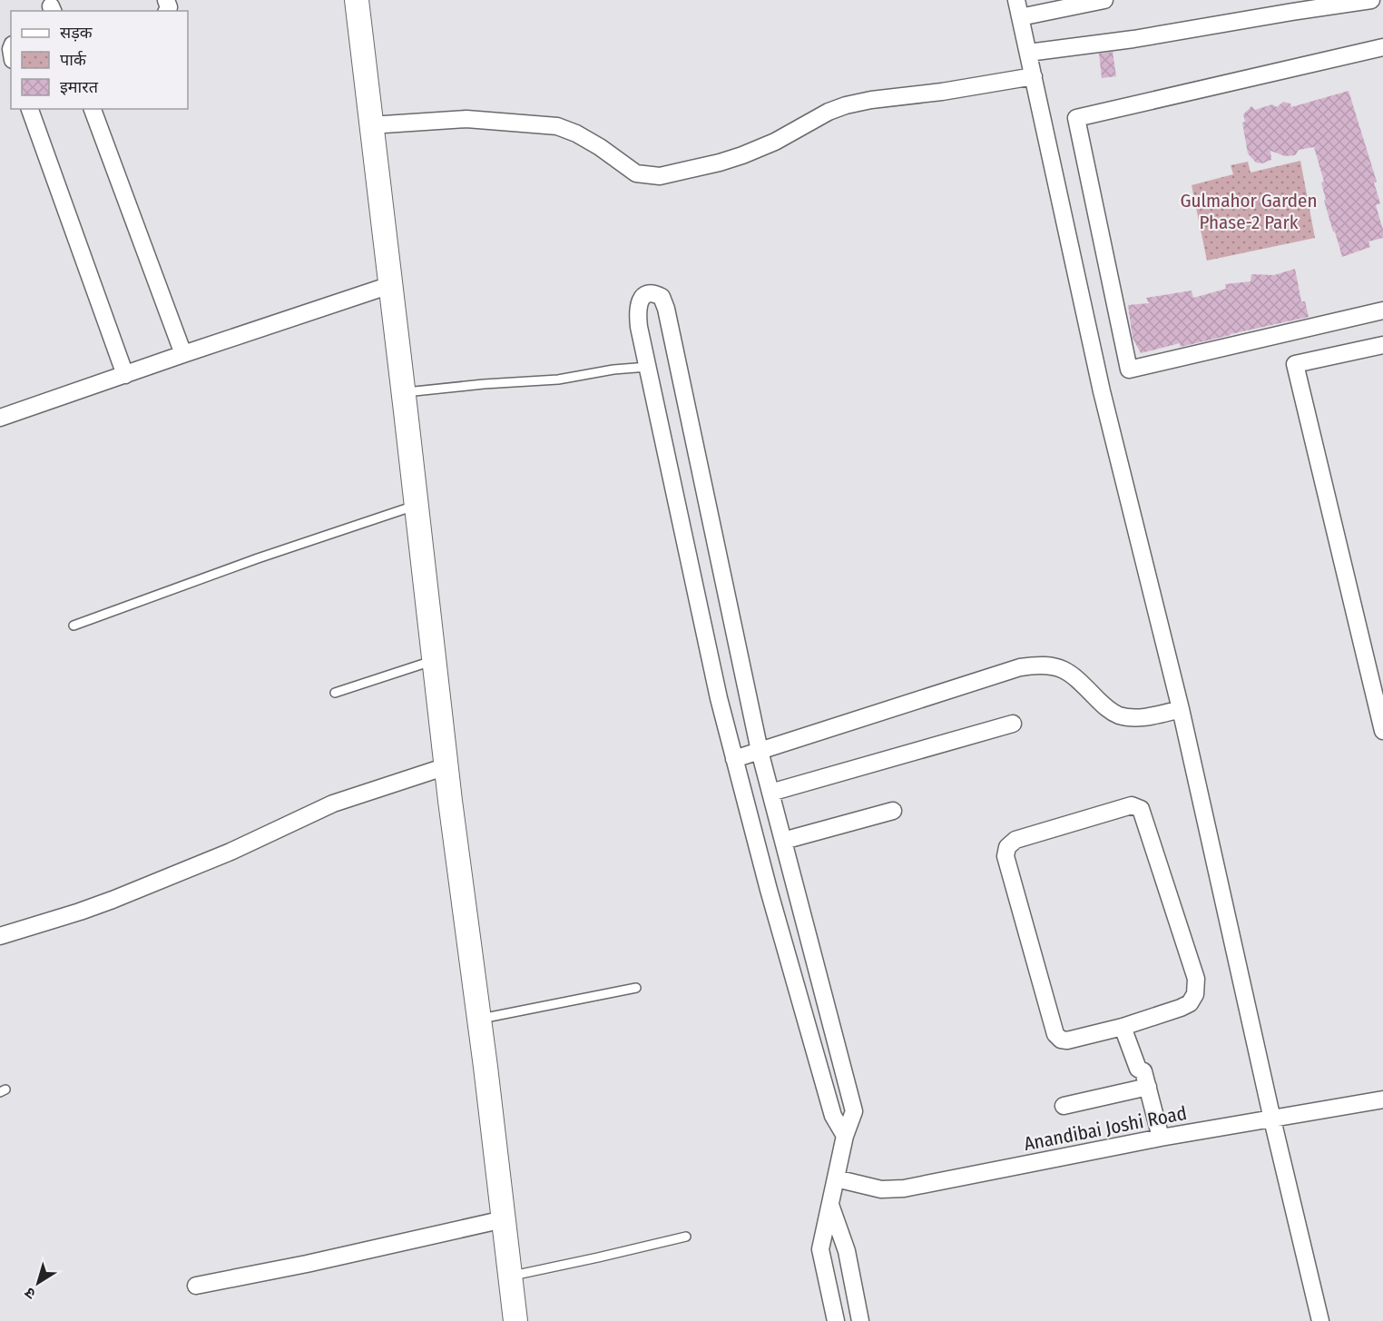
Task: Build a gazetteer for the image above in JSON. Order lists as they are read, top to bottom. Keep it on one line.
{"streets":{"street":["Anandibai Joshi Road"]},"parks":["Gulmahor Garden Phase-2 Park"],"legend":["सड़क","पार्क","इमारत"],"north":"bottom left"}
